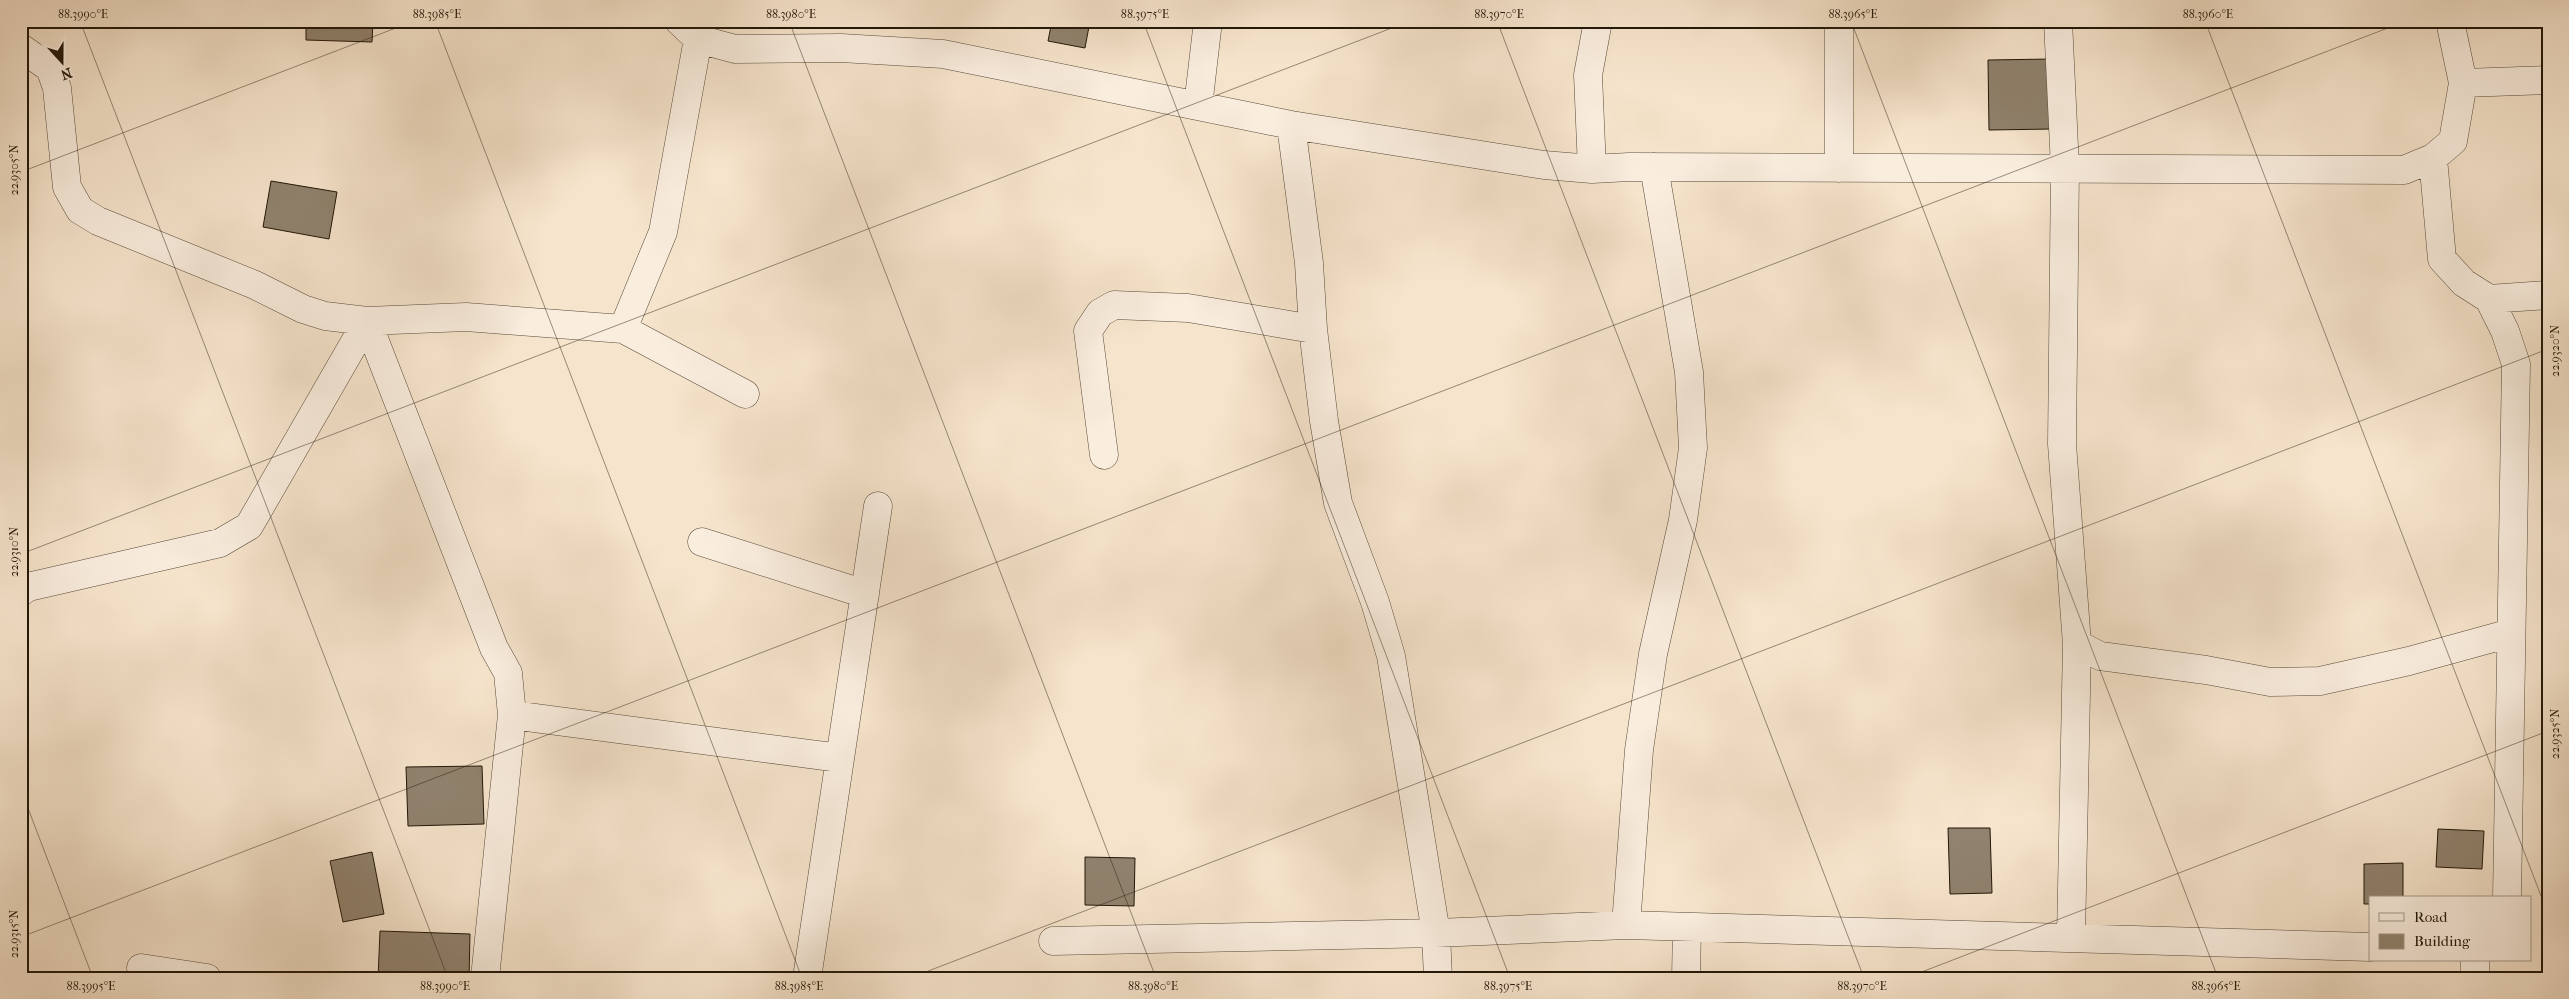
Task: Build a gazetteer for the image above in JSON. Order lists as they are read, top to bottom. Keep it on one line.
{"legend":["Road","Building"],"north":"bottom","coordinates":["88.3990°E","88.3985°E","88.3980°E","88.3975°E","88.3970°E","88.3965°E","88.3960°E","22.9305°N","22.9320°N","22.9310°N","22.9325°N","22.9315°N","88.3995°E"]}
